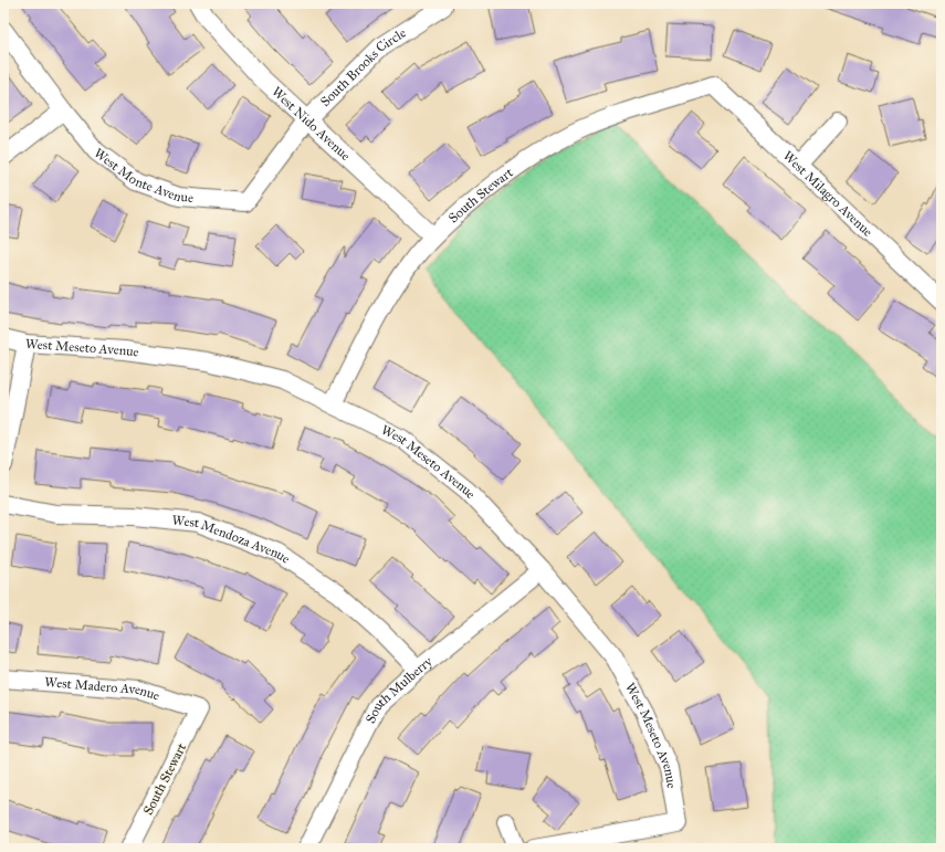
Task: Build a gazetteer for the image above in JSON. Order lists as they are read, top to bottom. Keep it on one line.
{"streets":{"street":["South Brooks Circle","West Nido Avenue","West Monte Avenue","West Milagro Avenue","South Stewart","West Meseto Avenue","West Mendoza Avenue","West Madero Avenue","South Mulberry"]},"crossings":[["South Brooks Circle","West Nido Avenue"],["South Brooks Circle","West Monte Avenue"],["West Nido Avenue","South Stewart"],["West Milagro Avenue","South Stewart"],["South Stewart","West Meseto Avenue"],["South Stewart","West Madero Avenue"],["West Meseto Avenue","South Mulberry"],["West Mendoza Avenue","South Mulberry"]]}
